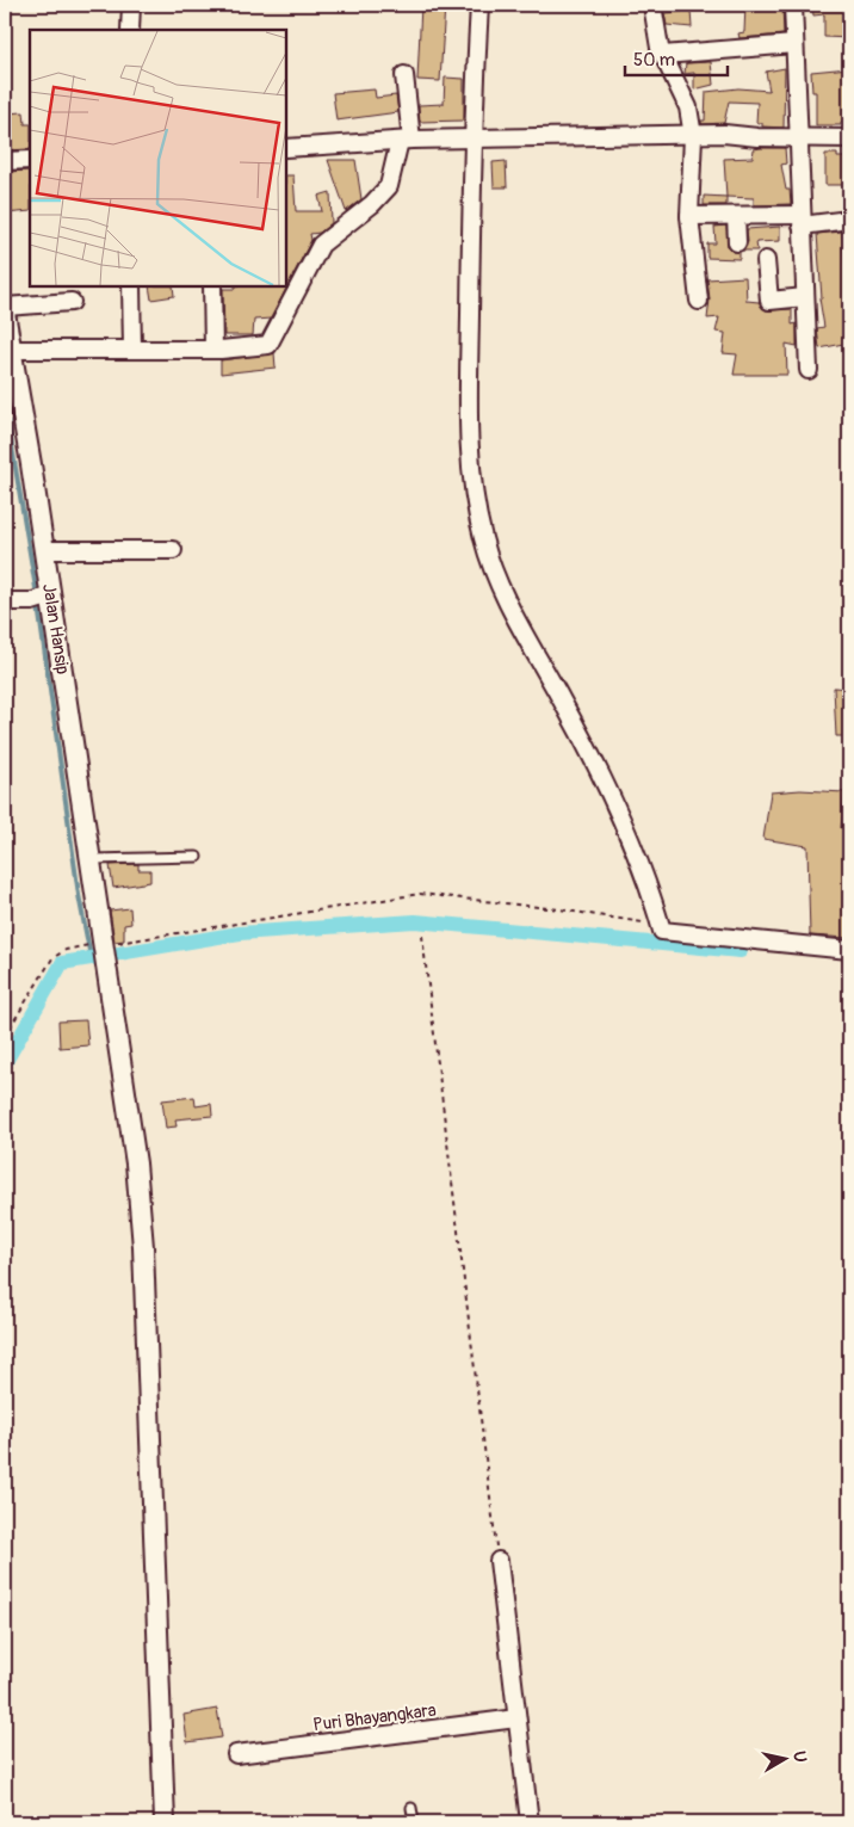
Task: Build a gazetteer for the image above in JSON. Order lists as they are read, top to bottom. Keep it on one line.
{"streets":{"street":["Jalan Hansip","Puri Bhayangkara"]},"scale_bar":"50 m","north":"right"}
